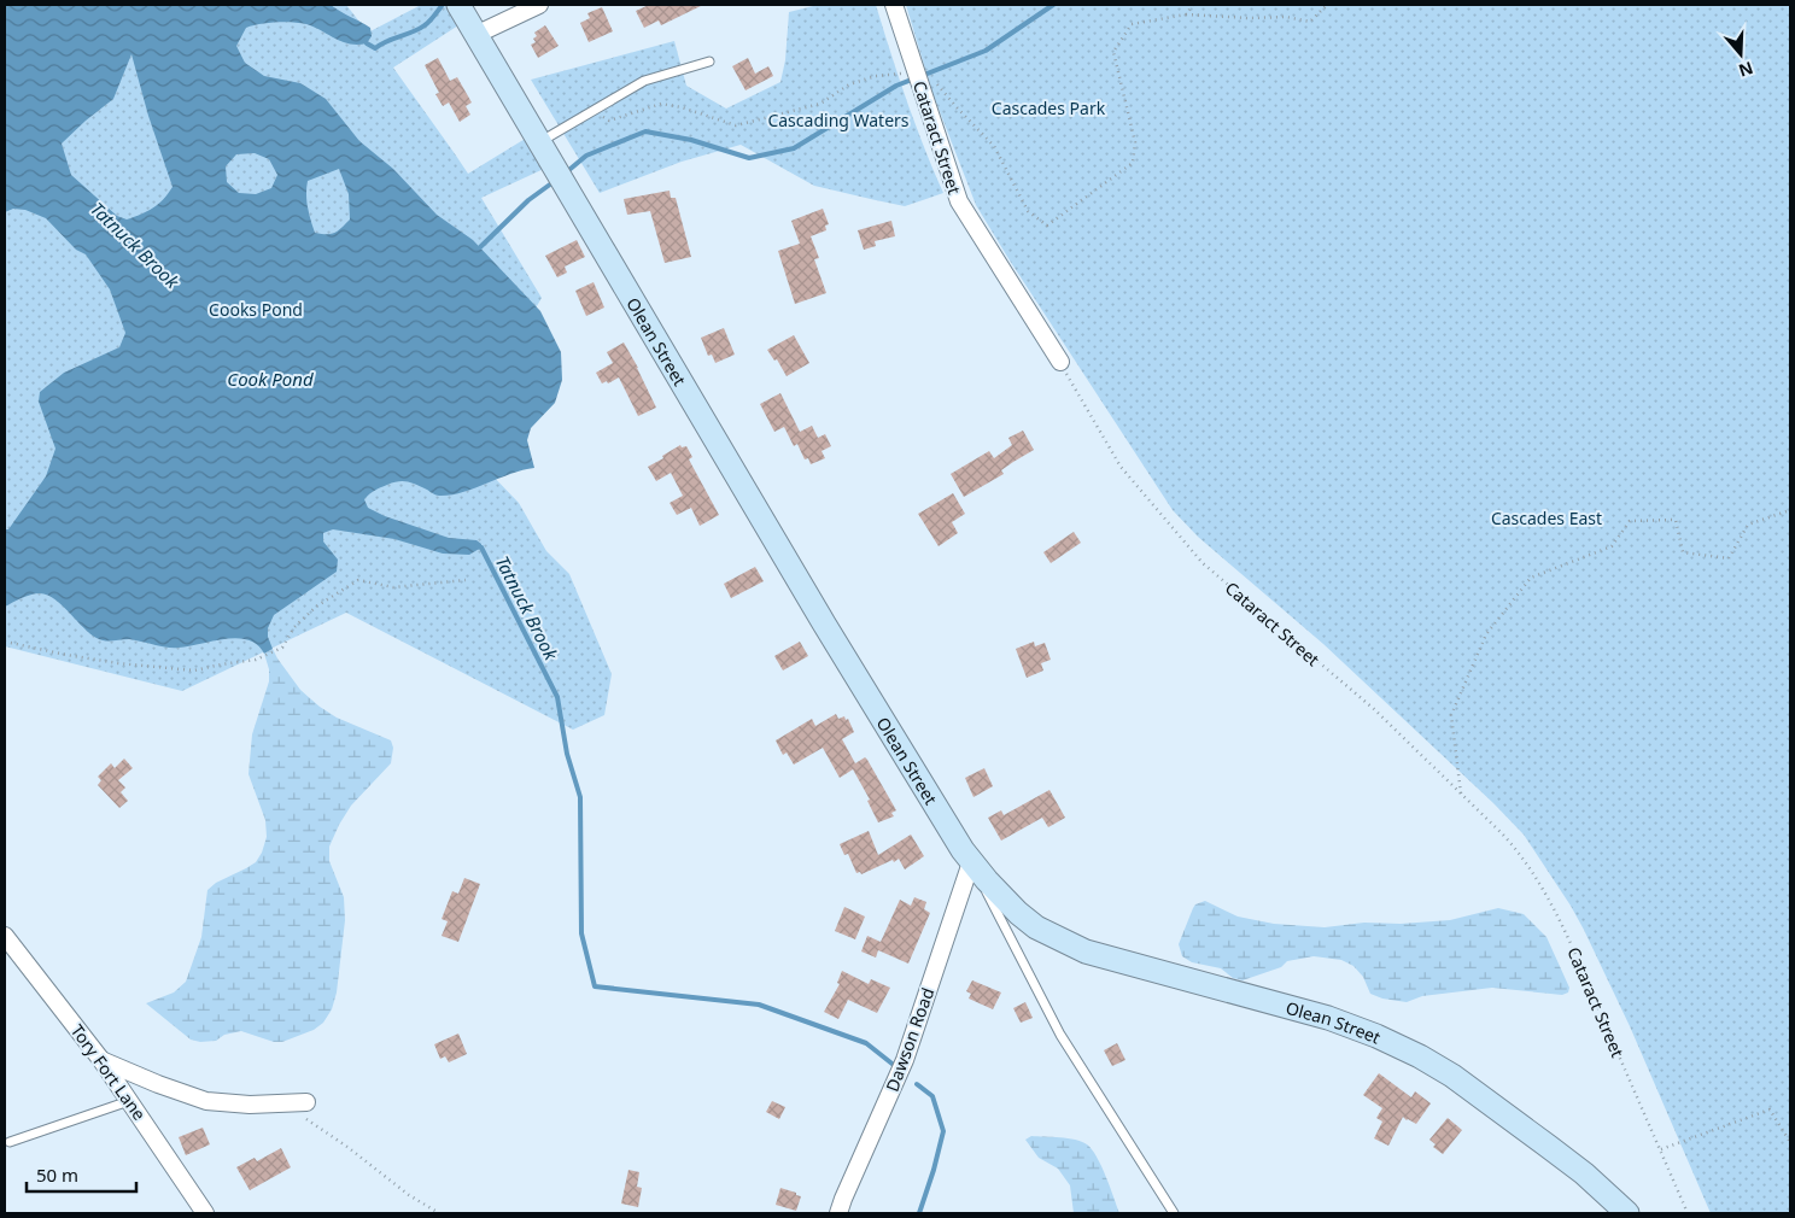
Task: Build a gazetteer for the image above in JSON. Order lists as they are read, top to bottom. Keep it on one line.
{"streets":{"street":["Cataract Street","Olean Street","Dawson Road","Tory Fort Lane"]},"crossings":[["Olean Street","Dawson Road"]],"water":["Tatnuck Brook","Cook Pond"],"parks":["Cascades Park","Cascading Waters","Cooks Pond","Cascades East"],"scale_bar":"50 m","north":"bottom"}
